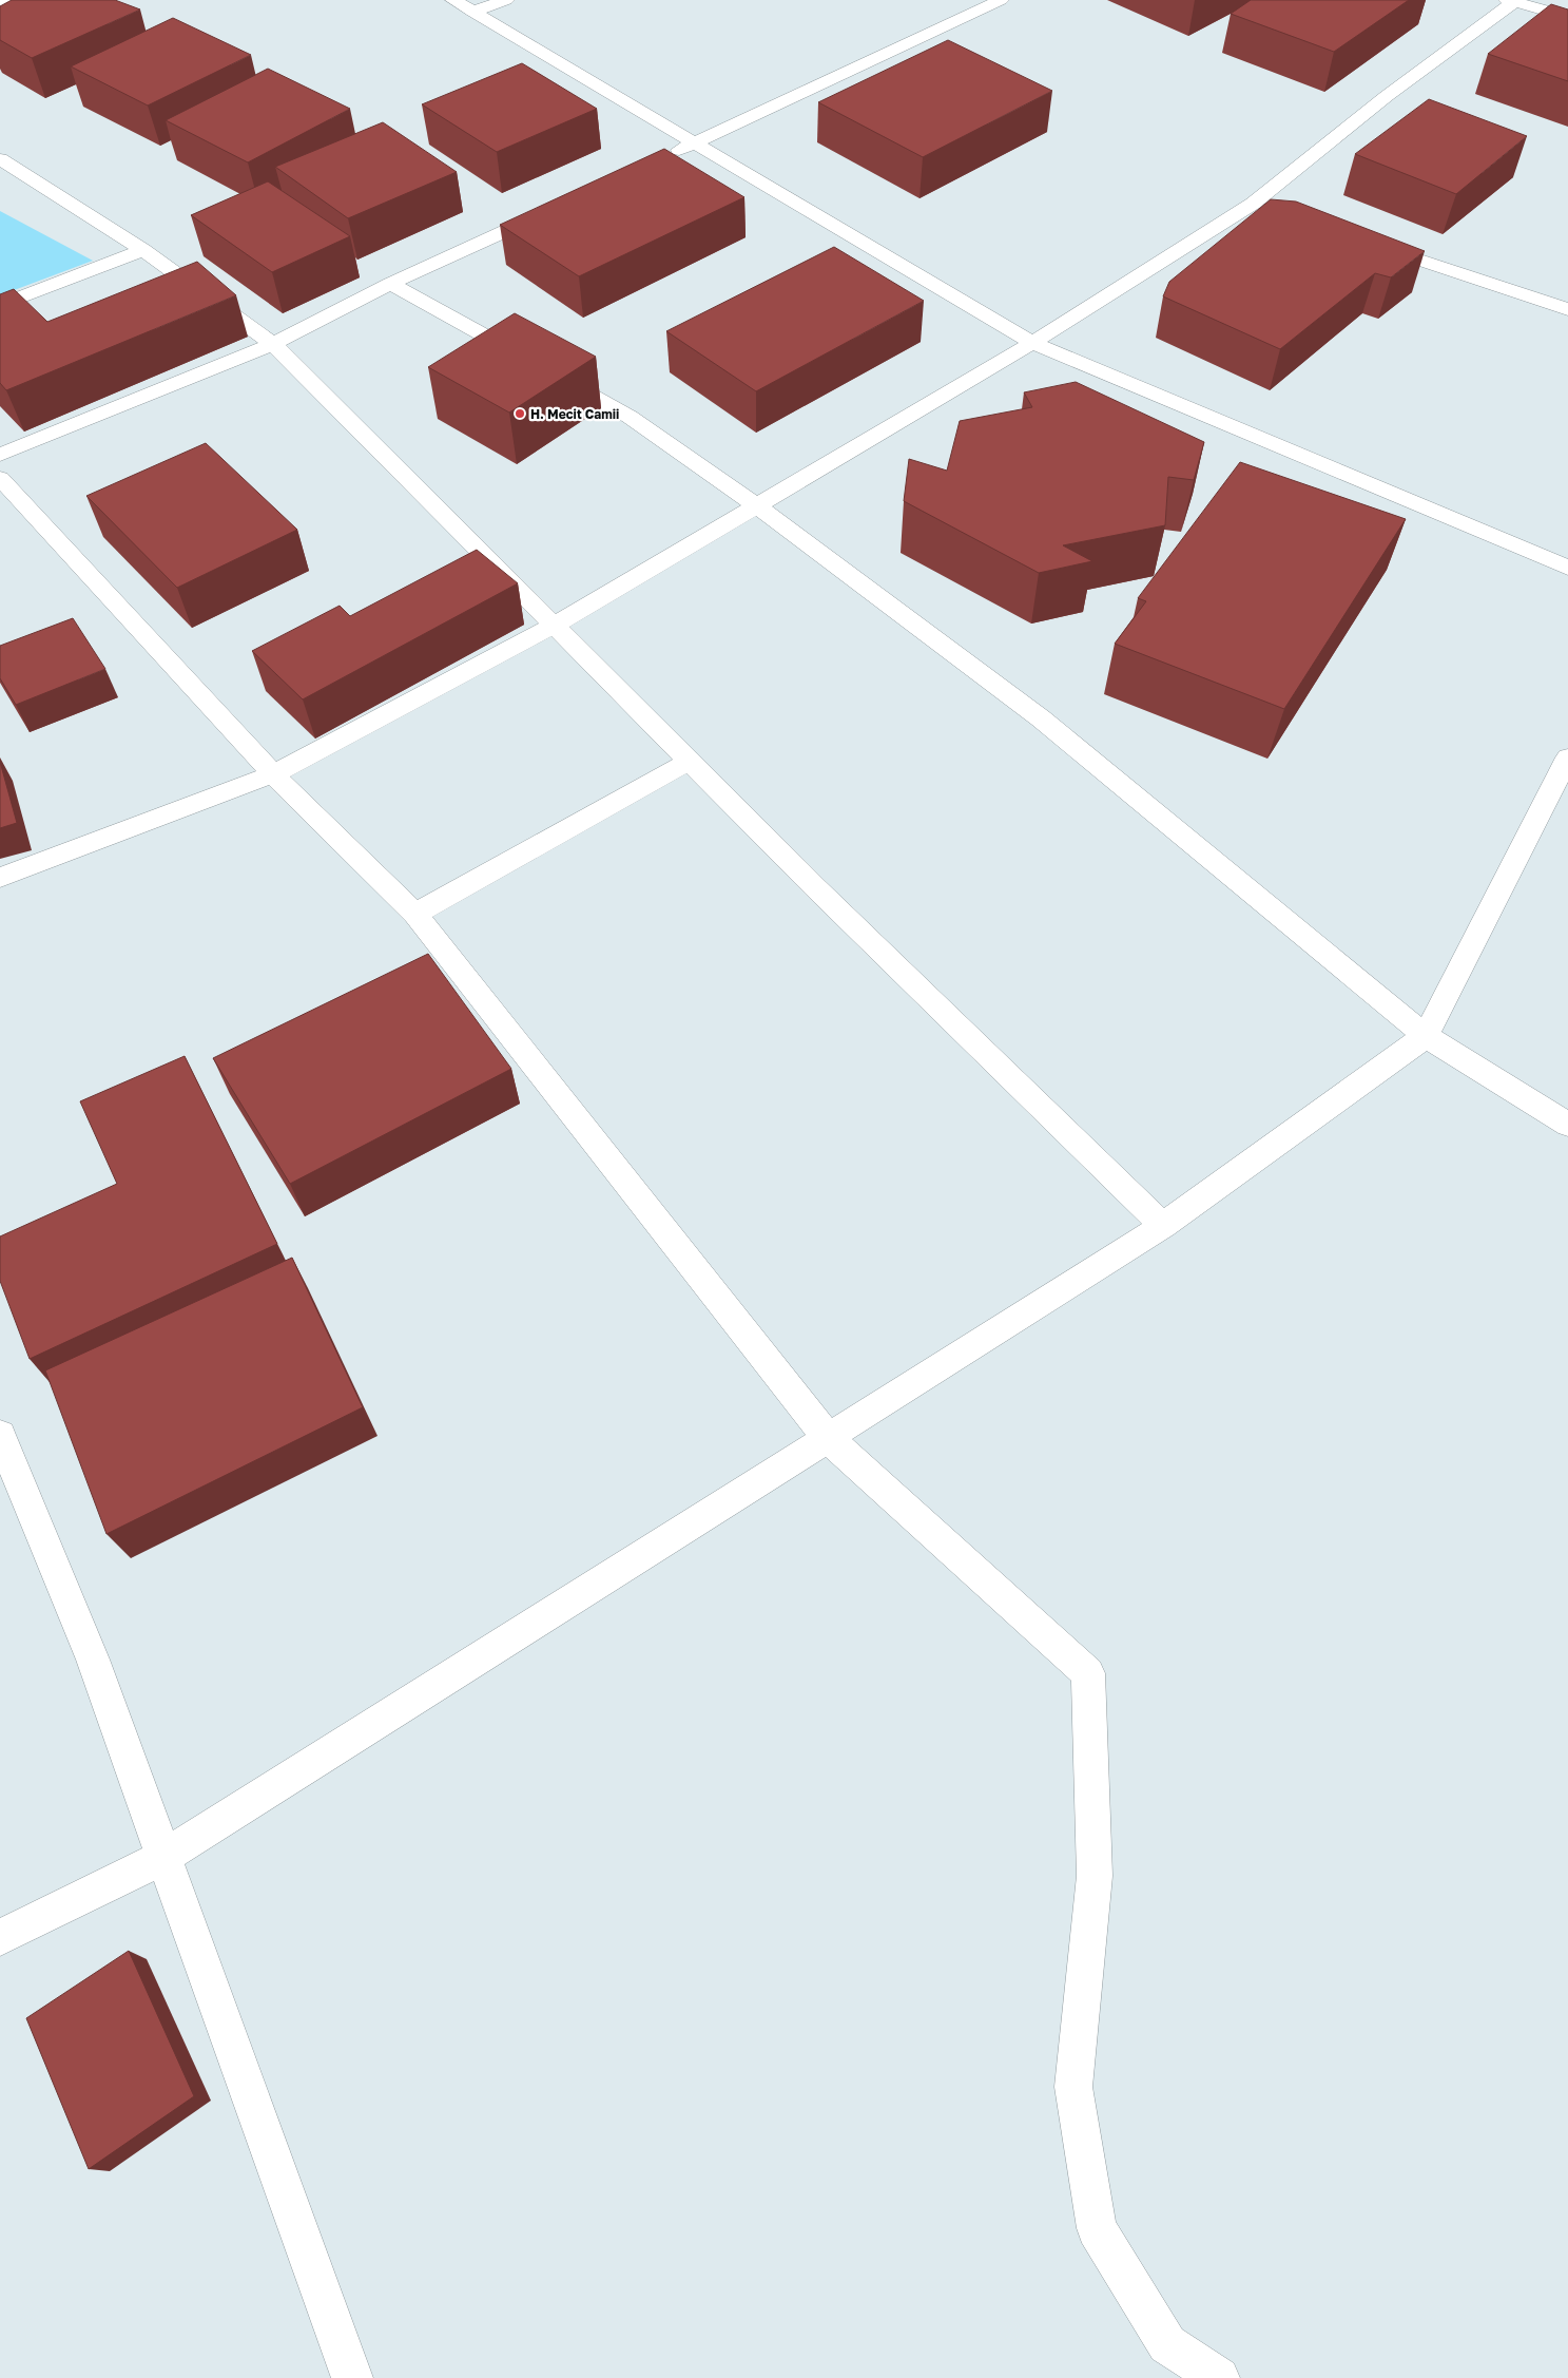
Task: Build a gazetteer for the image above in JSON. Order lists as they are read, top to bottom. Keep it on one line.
{"places":["H. Mecit Camii"]}
